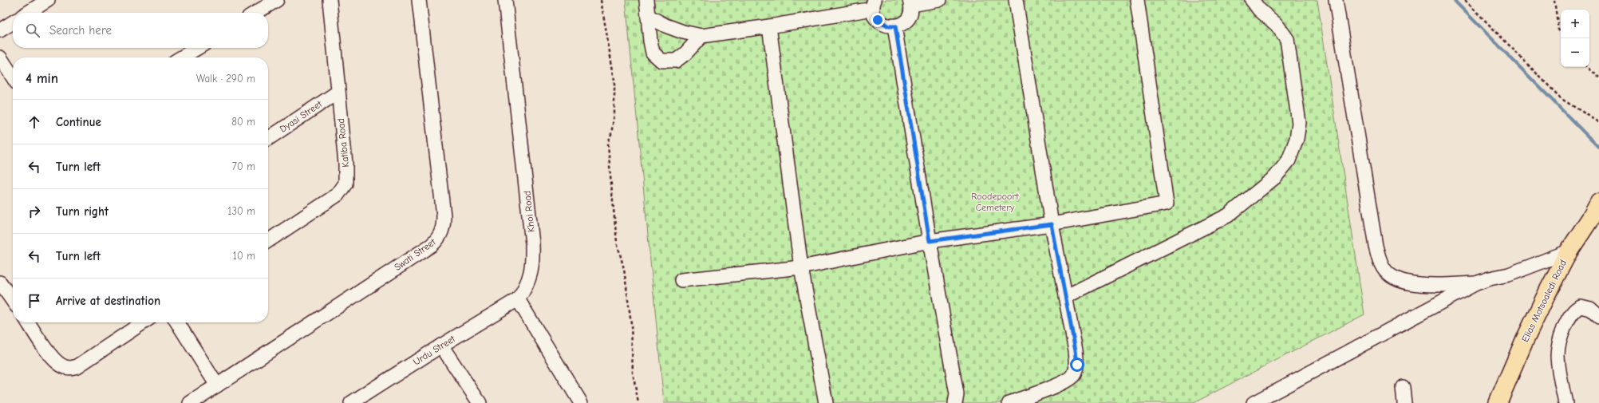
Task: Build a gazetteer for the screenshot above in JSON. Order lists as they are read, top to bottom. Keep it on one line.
{"streets":{"main road":["Elias Motsoaledi Road"],"street":["Dyasi Street","Katiba Road","Khoi Road","Swati Street","Urdu Street"]},"crossings":[["Dyasi Street","Katiba Road"],["Khoi Road","Urdu Street"]],"parks":["Roodepoort Cemetery"],"page":{"map_buttons":["+","−"],"search":"Search here","heading":["4 min","Walk · 290 m"],"list":[["Continue","80 m"],["Turn left","70 m"],["Turn right","130 m"],["Turn left","10 m"],"Arrive at destination"]}}
